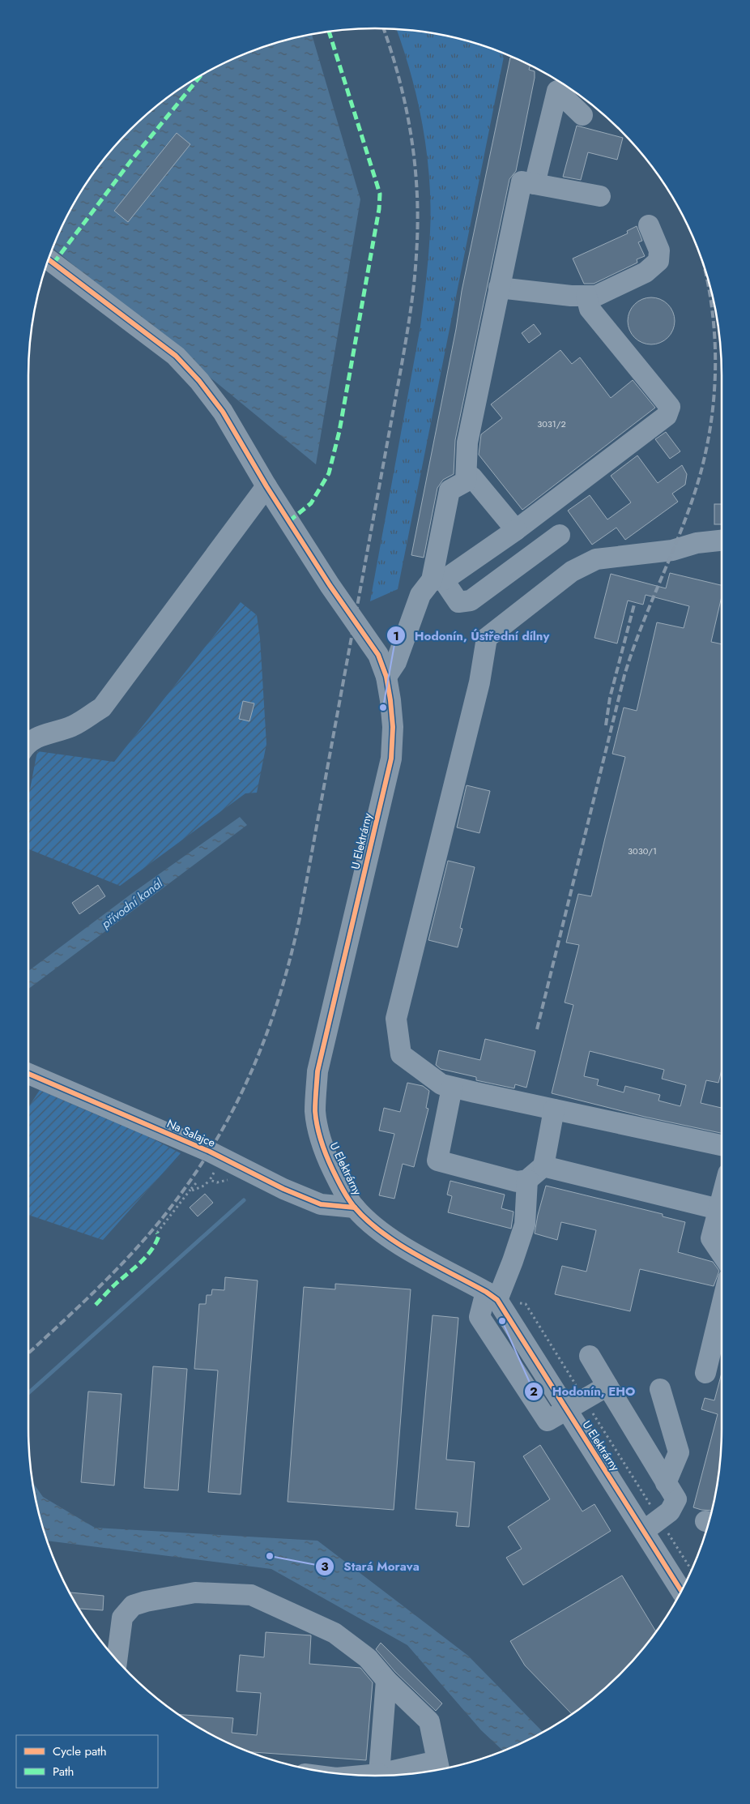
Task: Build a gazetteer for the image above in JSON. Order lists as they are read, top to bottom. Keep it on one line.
{"streets":{"street":["U Elektrárny","Na Salajce"]},"crossings":[["U Elektrárny","Na Salajce"]],"water":["přívodní kanál"],"places":["Hodonín, Ústřední dílny","Hodonín, EHO","Stará Morava"],"house_numbers":["3031/2","3030/1"],"legend":["Cycle path","Path"]}
